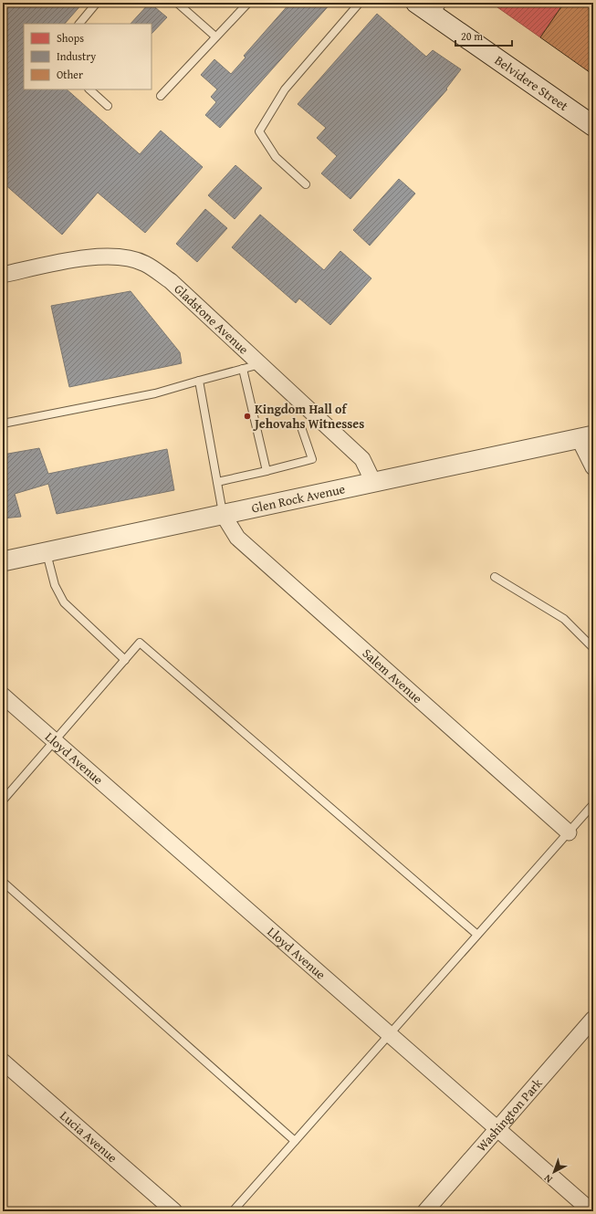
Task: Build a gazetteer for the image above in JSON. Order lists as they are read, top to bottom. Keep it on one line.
{"streets":{"main road":["Belvidere Street"],"street":["Gladstone Avenue","Glen Rock Avenue","Salem Avenue","Lloyd Avenue","Washington Park","Lucia Avenue"]},"crossings":[["Gladstone Avenue","Glen Rock Avenue"],["Glen Rock Avenue","Salem Avenue"],["Lloyd Avenue","Washington Park"]],"places":["Kingdom Hall of Jehovahs Witnesses"],"legend":["Shops","Industry","Other"],"scale_bar":"20 m","north":"bottom left"}
